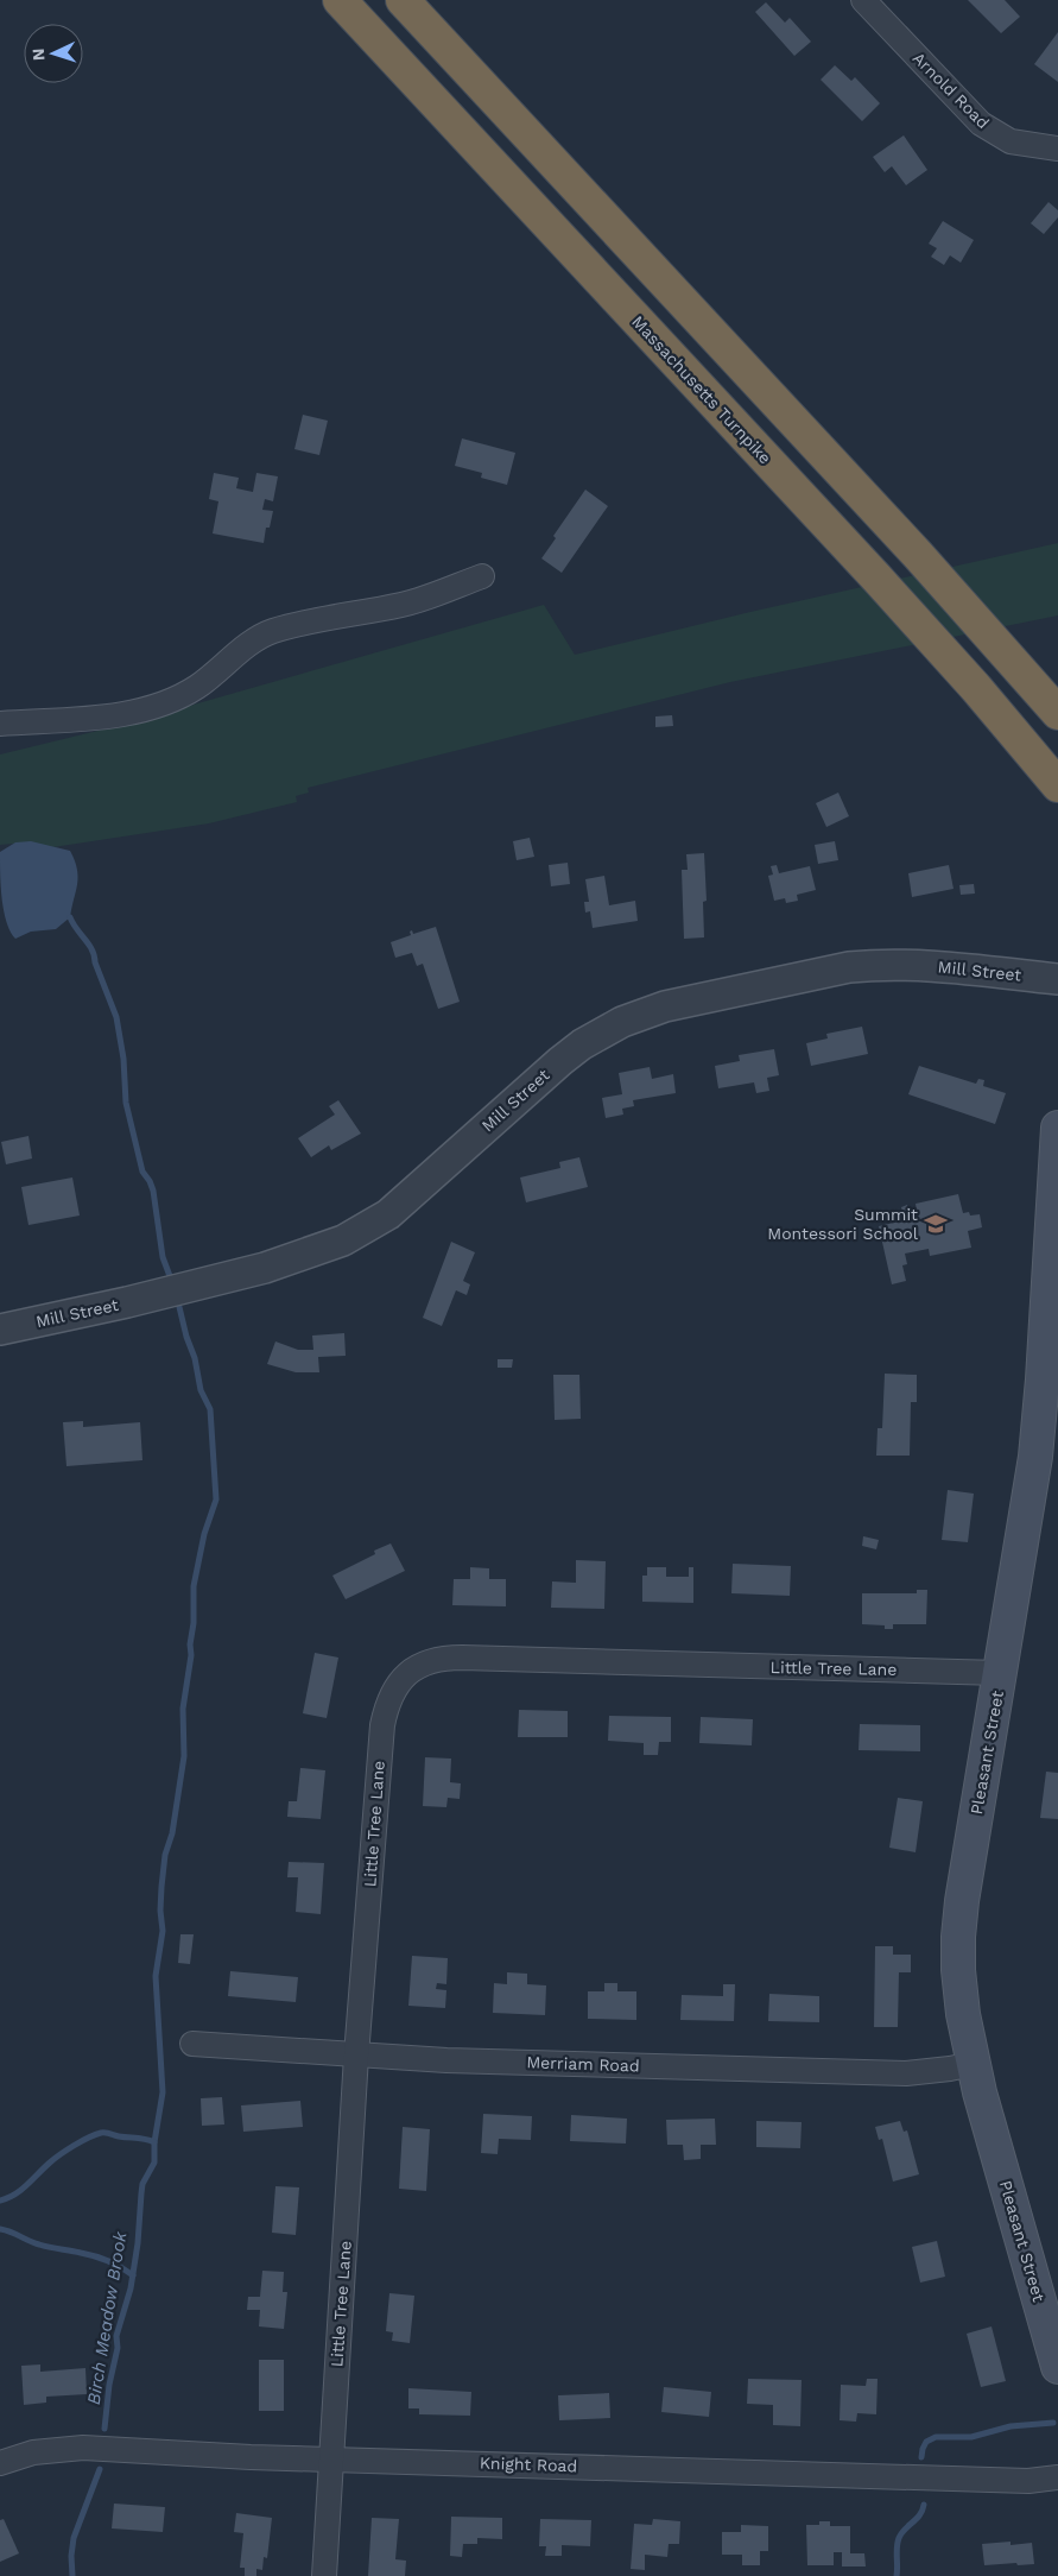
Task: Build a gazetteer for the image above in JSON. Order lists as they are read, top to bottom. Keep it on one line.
{"streets":{"highway":["Massachusetts Turnpike"],"main road":["Pleasant Street"],"street":["Arnold Road","Mill Street","Little Tree Lane","Merriam Road","Knight Road"]},"crossings":[["Little Tree Lane","Pleasant Street"],["Little Tree Lane","Merriam Road"],["Little Tree Lane","Knight Road"],["Pleasant Street","Merriam Road"]],"water":["Birch Meadow Brook"],"places":{"school or university":["Summit Montessori School"]},"north":"left"}
